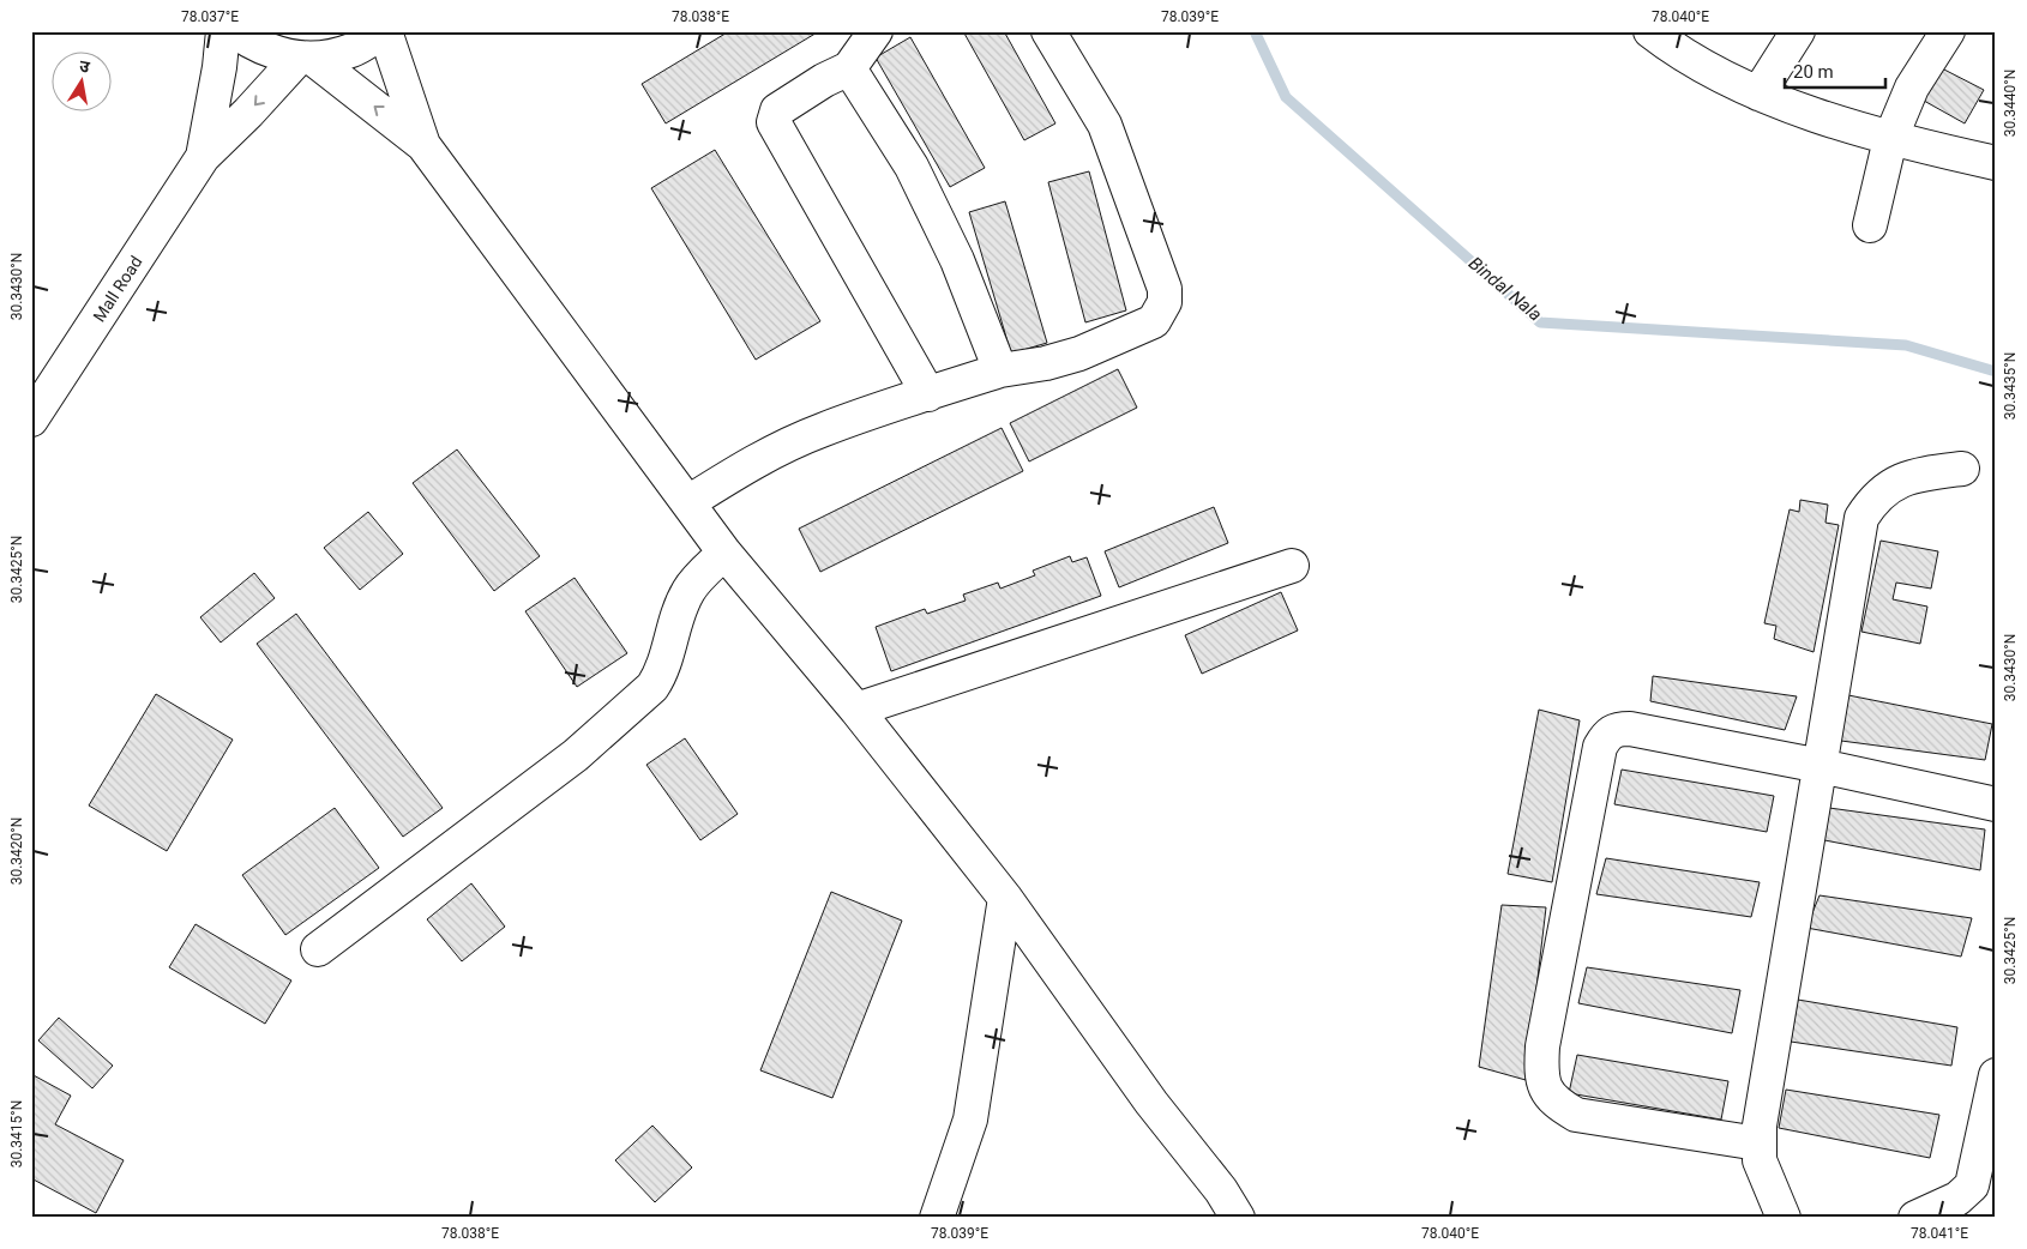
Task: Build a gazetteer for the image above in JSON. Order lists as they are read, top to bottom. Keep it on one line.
{"streets":{"street":["Mall Road"]},"water":["Bindal Nala"],"scale_bar":"20 m","north":"top","coordinates":["78.037°E","78.038°E","78.039°E","78.040°E","30.3440°N","30.3430°N","30.3435°N","30.3425°N","30.3420°N","30.3415°N","78.041°E"]}
